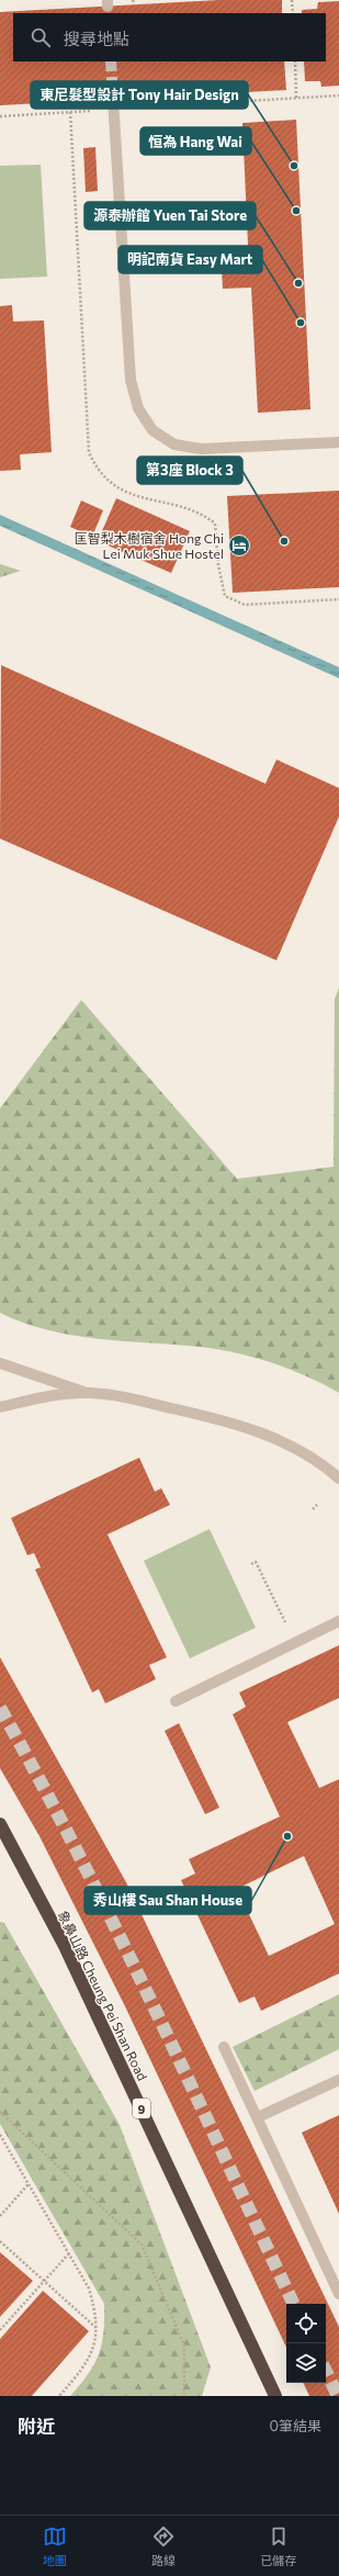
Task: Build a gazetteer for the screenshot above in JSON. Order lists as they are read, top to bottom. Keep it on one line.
{"streets":{"highway":["象鼻山路 Cheung Pei Shan Road","9"]},"places":{"other":["東尼髮型設計 Tony Hair Design","恒為 Hang Wai","源泰辦館 Yuen Tai Store","明記南貨 Easy Mart","第3座 Block 3","秀山樓 Sau Shan House"],"hotel":["匡智梨木樹宿舍 Hong Chi Lei Muk Shue Hostel"]},"page":{"search":"搜尋地點","heading":["附近","0筆結果"],"nav":["地圖","路線","已儲存"]}}
